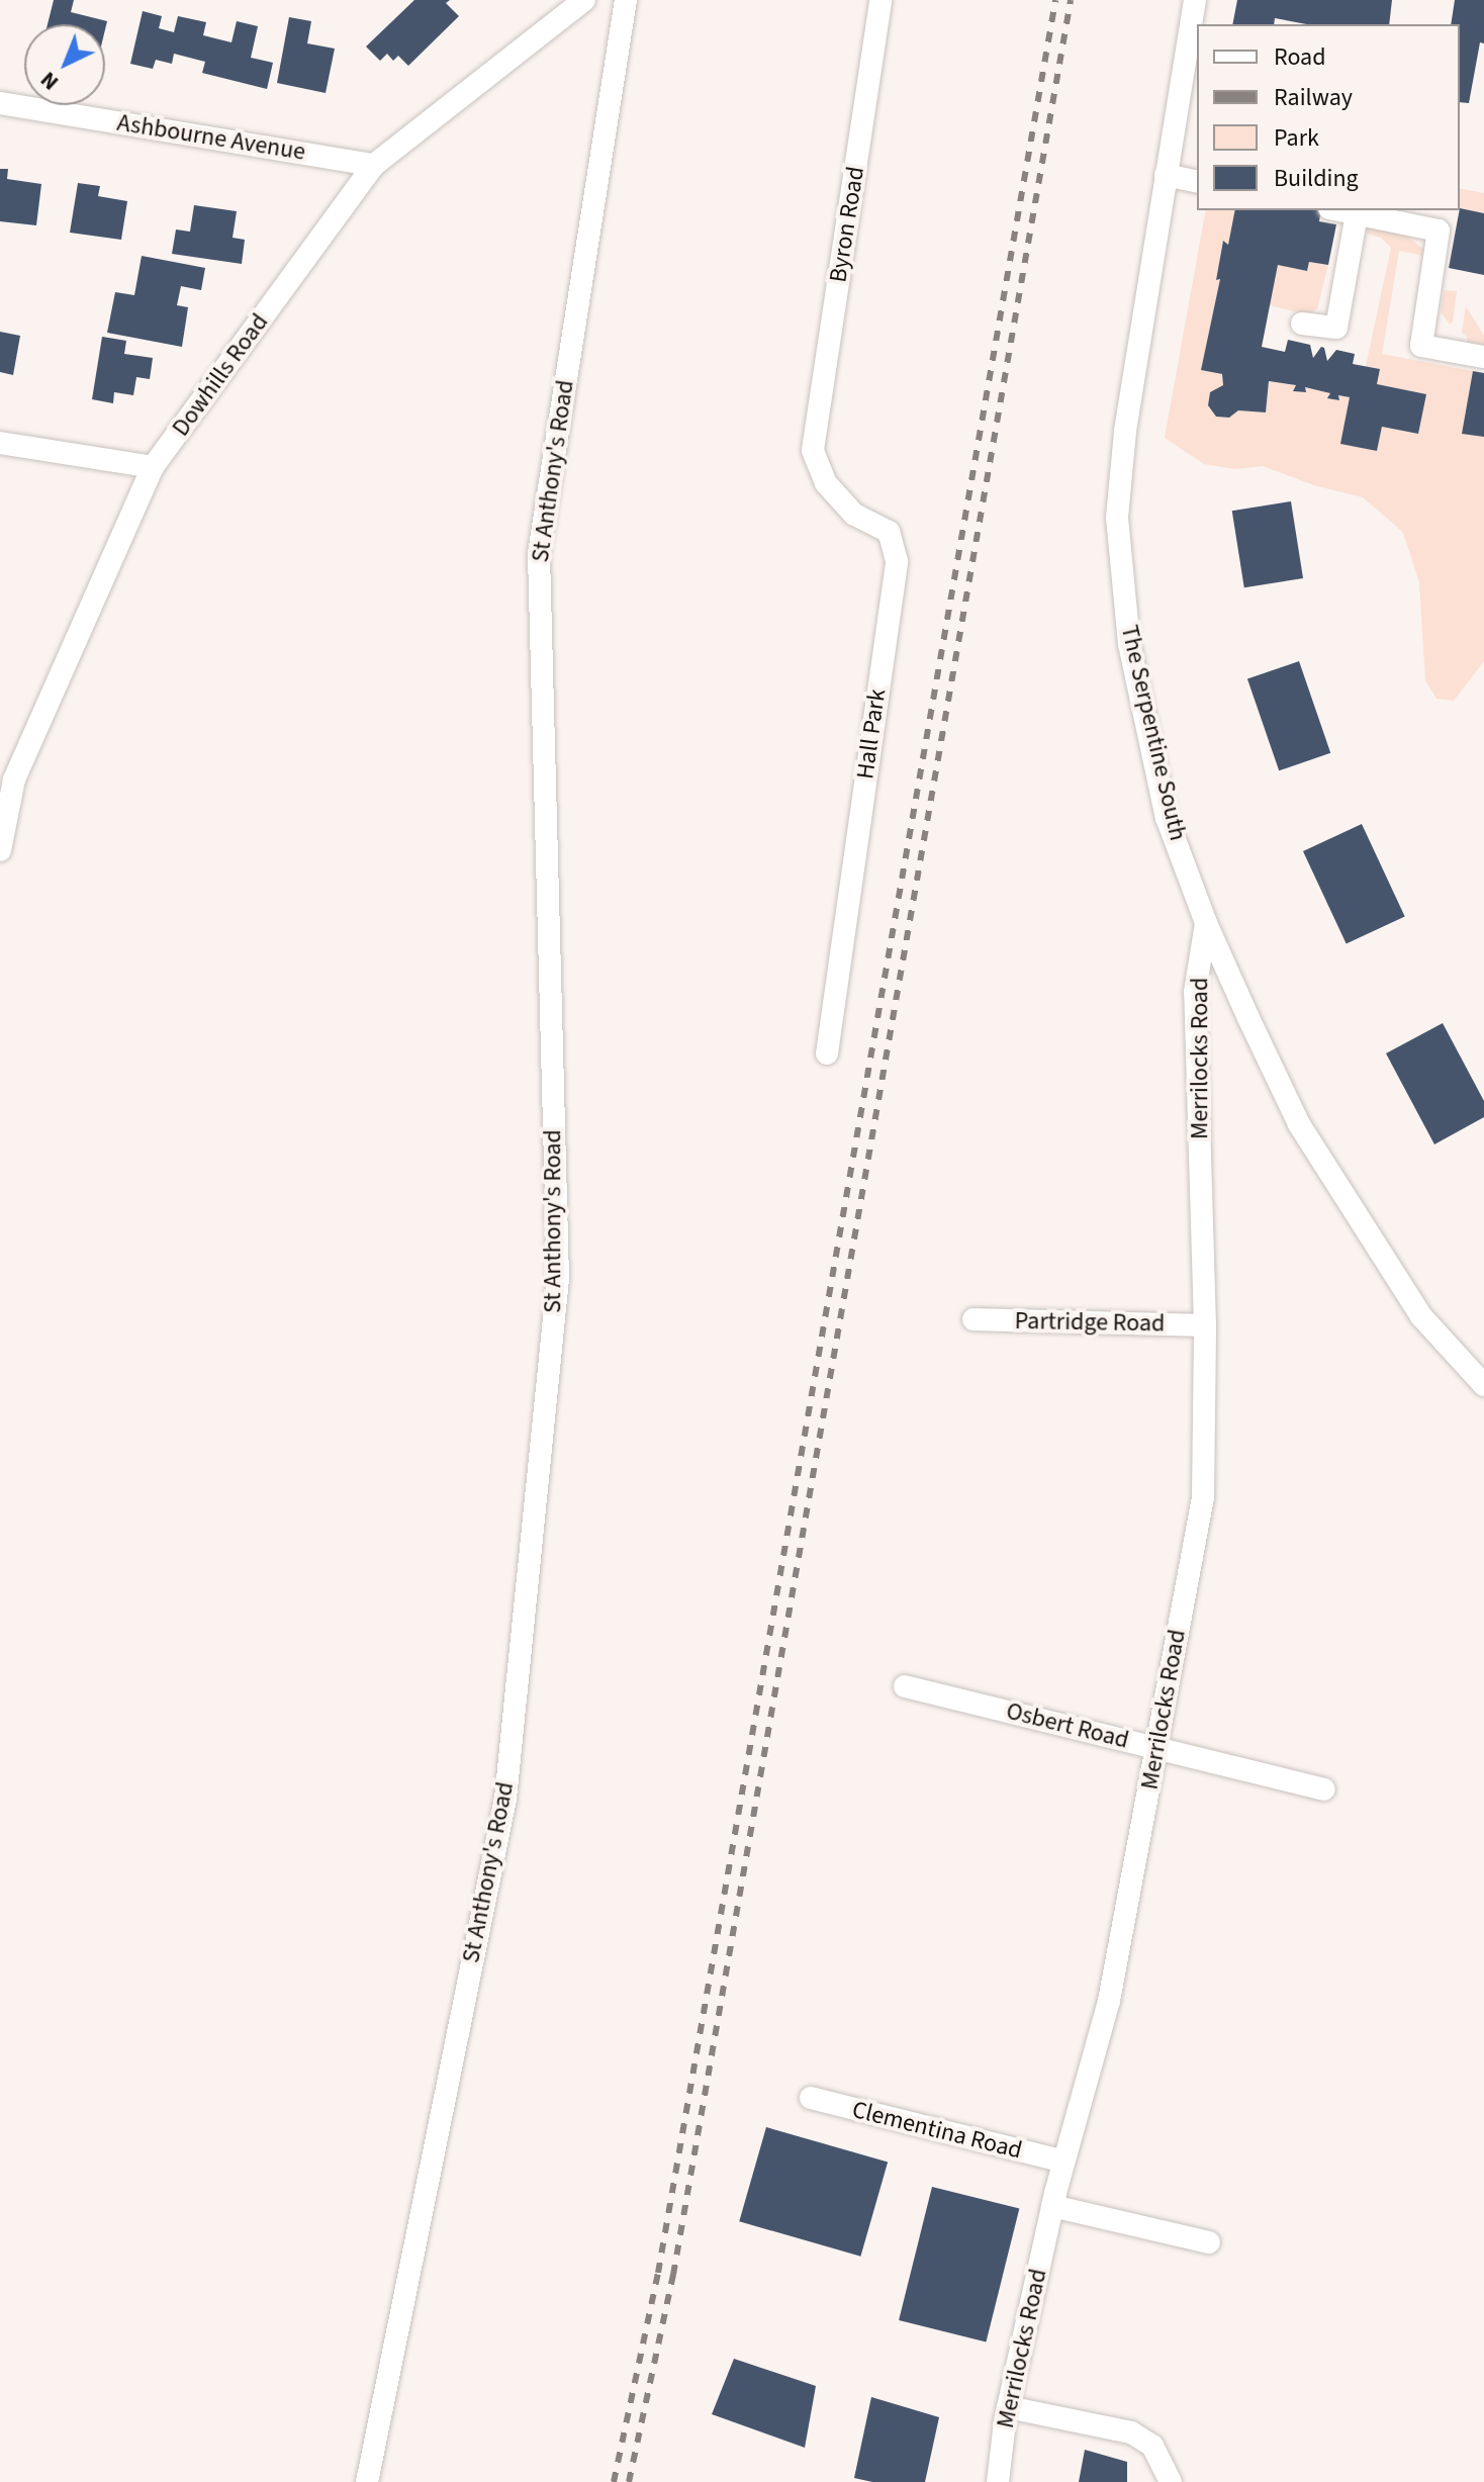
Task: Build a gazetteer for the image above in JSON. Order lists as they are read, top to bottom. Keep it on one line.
{"streets":{"street":["Ashbourne Avenue","Byron Road","Dowhills Road","St Anthony's Road","The Serpentine South","Hall Park","Merrilocks Road","Partridge Road","Osbert Road","Clementina Road"]},"crossings":[["Ashbourne Avenue","Dowhills Road"],["Byron Road","Hall Park"],["The Serpentine South","Merrilocks Road"],["Merrilocks Road","Partridge Road"],["Merrilocks Road","Osbert Road"],["Merrilocks Road","Clementina Road"]],"legend":["Road","Railway","Park","Building"],"north":"bottom left"}
